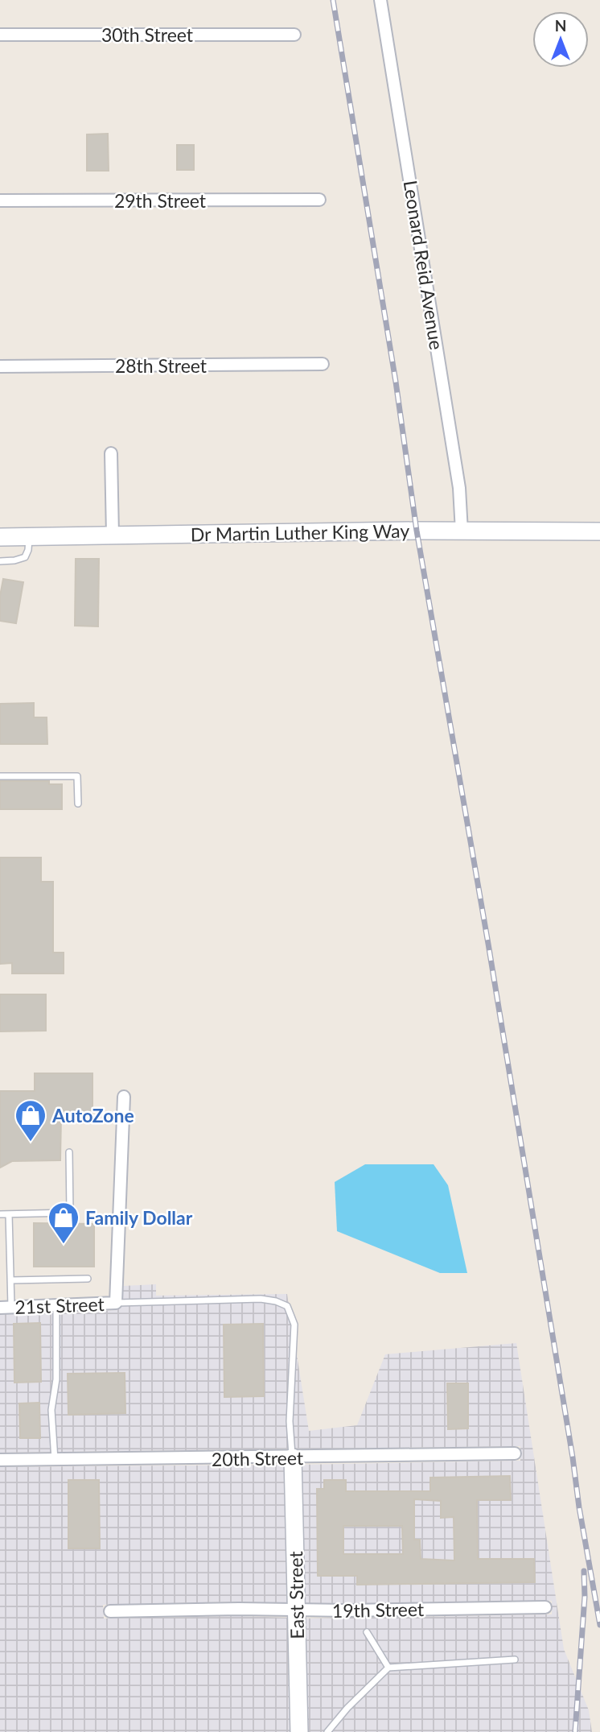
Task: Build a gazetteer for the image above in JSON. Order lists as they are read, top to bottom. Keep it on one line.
{"streets":{"street":["30th Street","29th Street","Leonard Reid Avenue","28th Street","Dr Martin Luther King Way","21st Street","20th Street","East Street","19th Street"]},"crossings":[["Leonard Reid Avenue","Dr Martin Luther King Way"],["20th Street","East Street"],["East Street","19th Street"]],"places":{"shop":["AutoZone","Family Dollar"]},"north":"top"}
